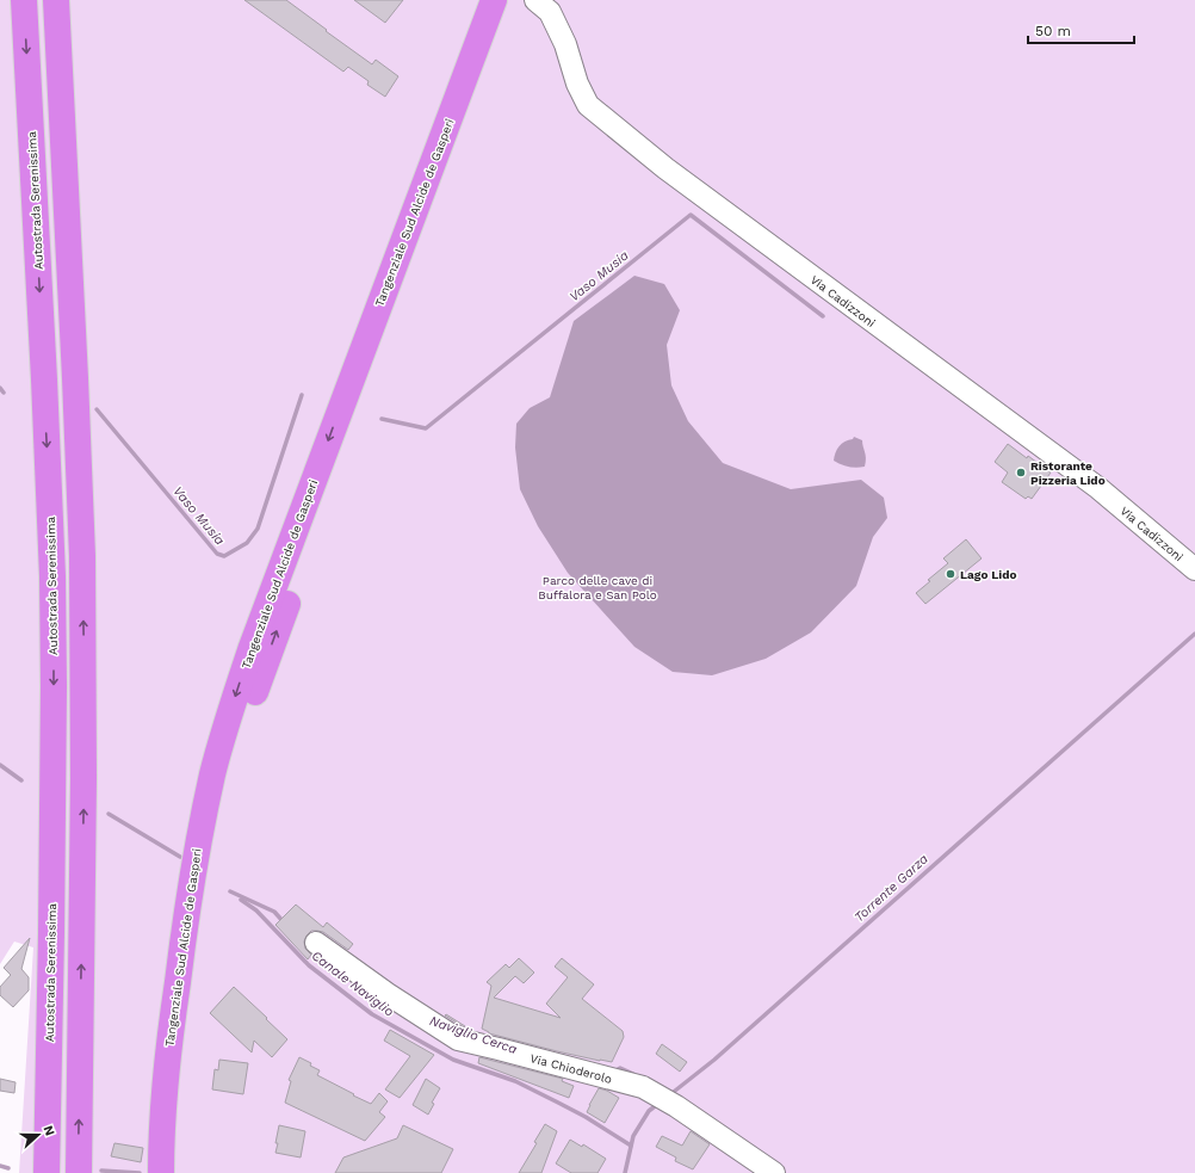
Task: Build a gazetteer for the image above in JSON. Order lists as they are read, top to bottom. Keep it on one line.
{"streets":{"highway":["Autostrada Serenissima","Tangenziale Sud Alcide de Gasperi"],"street":["Via Cadizzoni","Via Chioderolo"]},"water":["Vaso Musia","Torrente Garza","Canale Naviglio","Naviglio Cerca"],"parks":["Parco delle cave di Buffalora e San Polo"],"places":["Ristorante Pizzeria Lido","Lago Lido"],"scale_bar":"50 m","north":"right"}
